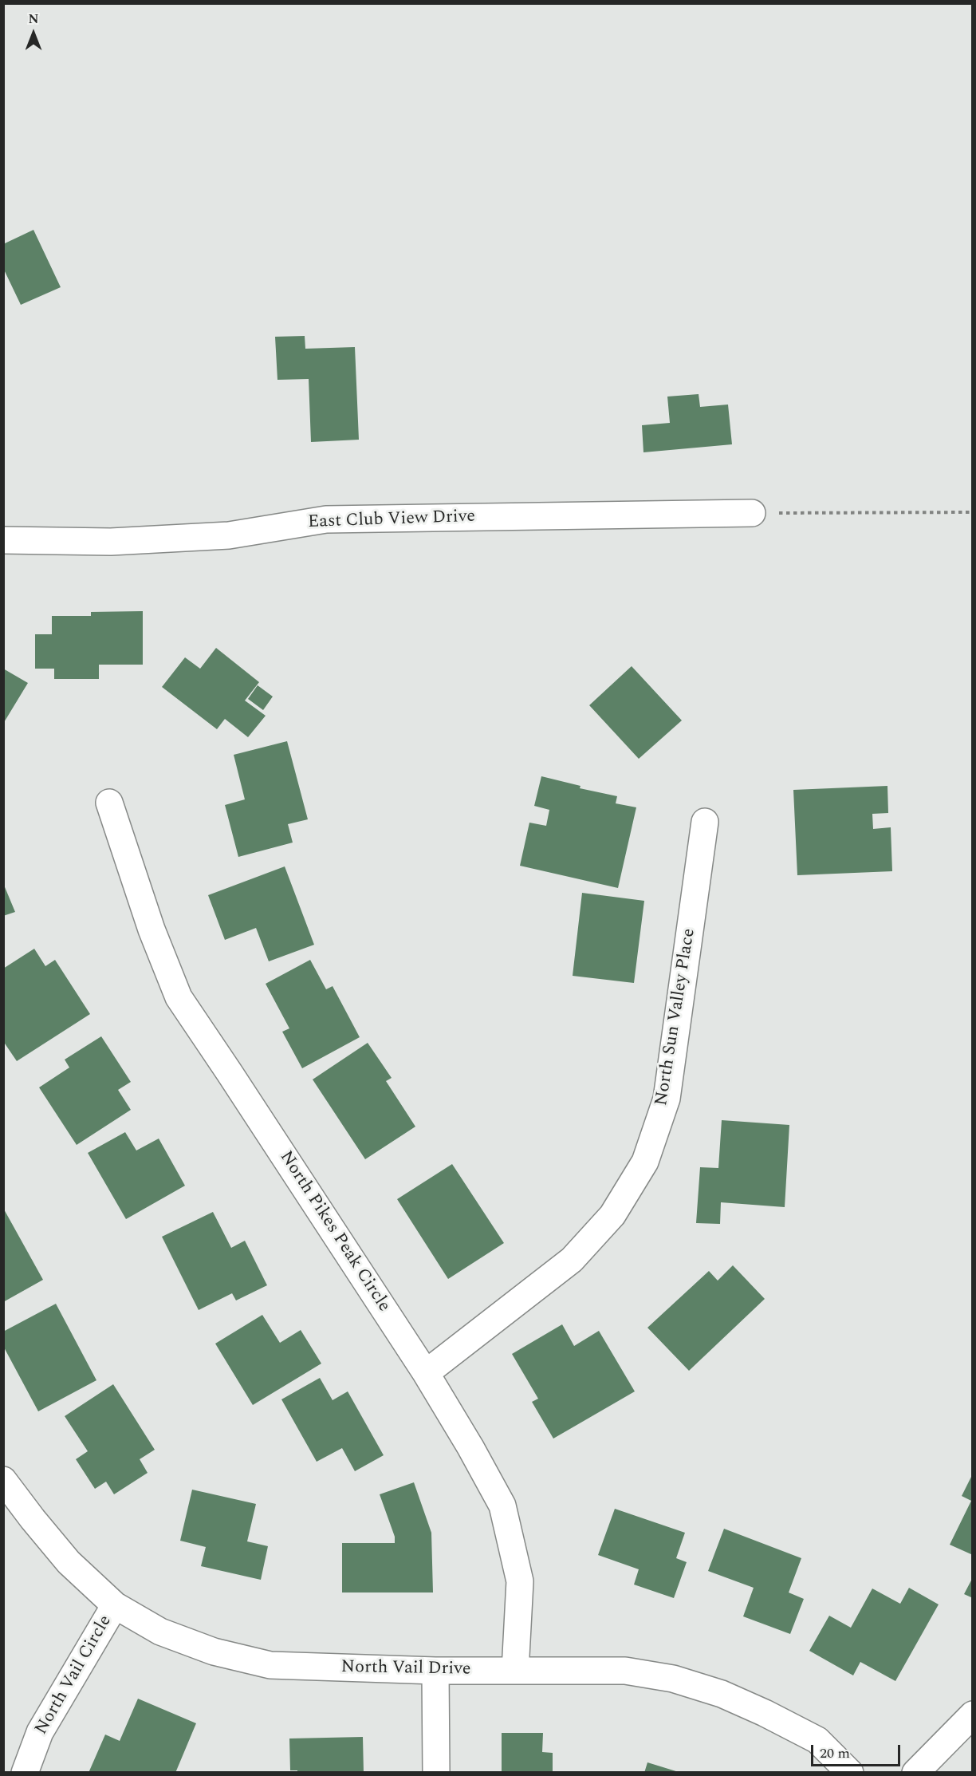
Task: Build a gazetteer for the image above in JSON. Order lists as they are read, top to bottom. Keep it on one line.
{"streets":{"street":["East Club View Drive","North Sun Valley Place","North Pikes Peak Circle","North Vail Drive","North Vail Circle"]},"crossings":[["North Sun Valley Place","North Pikes Peak Circle"],["North Pikes Peak Circle","North Vail Drive"],["North Vail Drive","North Vail Circle"]],"scale_bar":"20 m","north":"top"}
